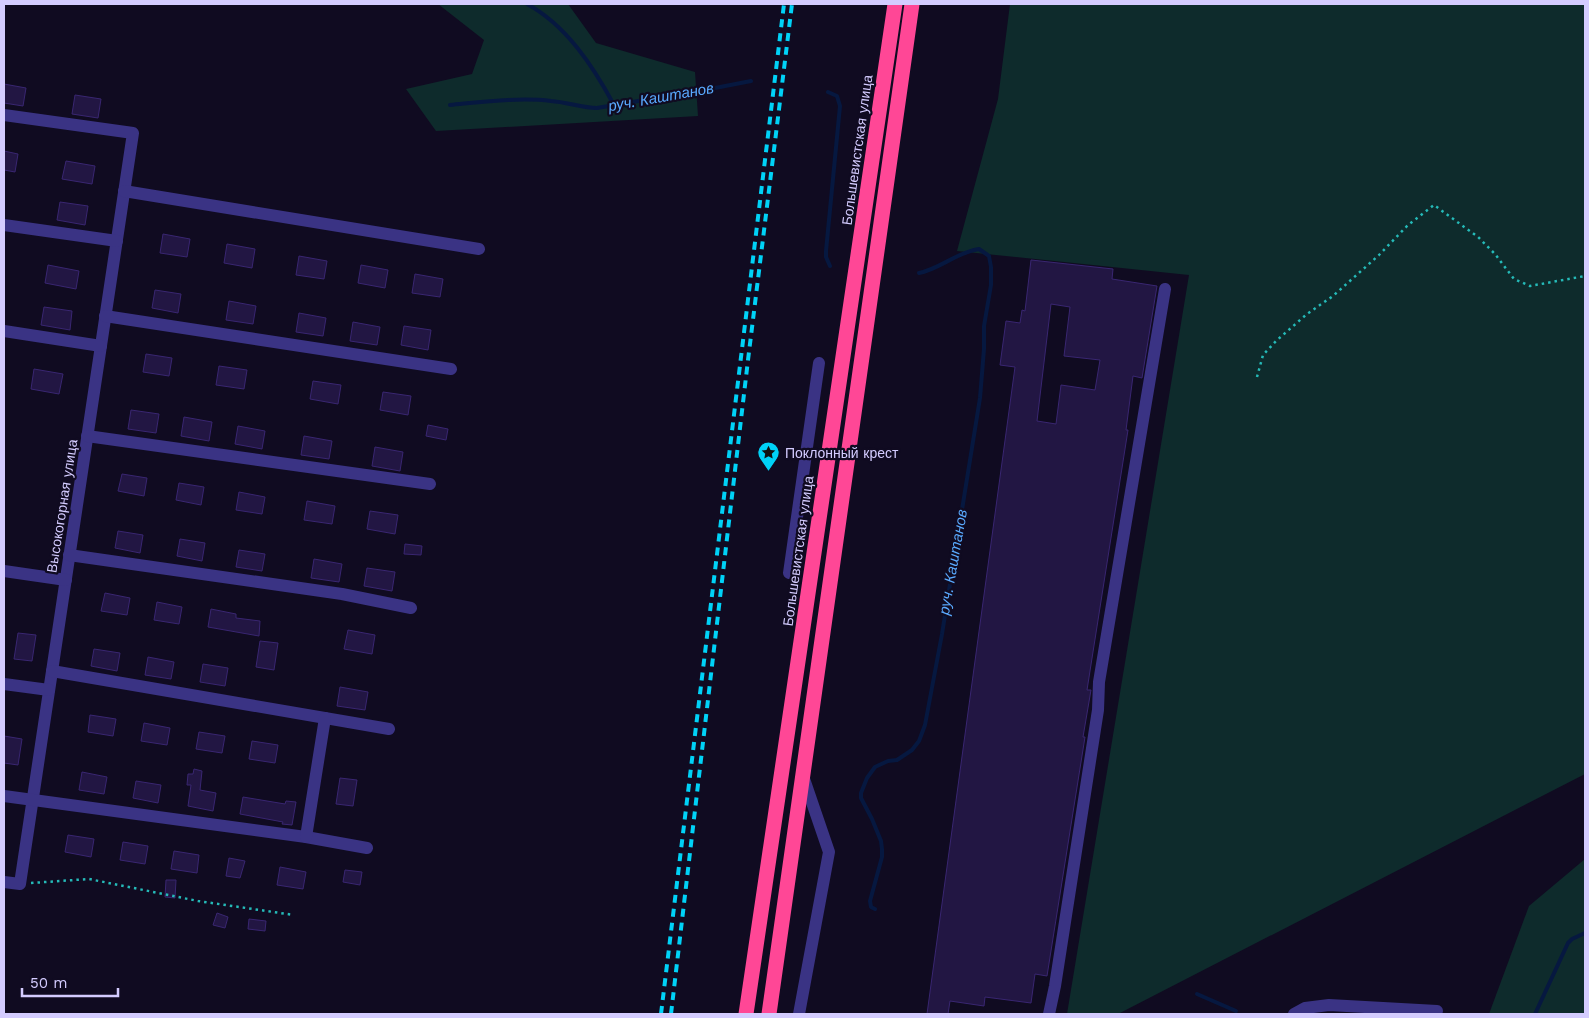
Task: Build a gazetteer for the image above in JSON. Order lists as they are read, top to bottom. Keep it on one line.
{"streets":{"highway":["Большевистская улица"],"street":["Высокогорная улица"]},"water":["руч. Каштанов"],"places":{"place":["Поклонный крест"]},"scale_bar":"50 m"}
